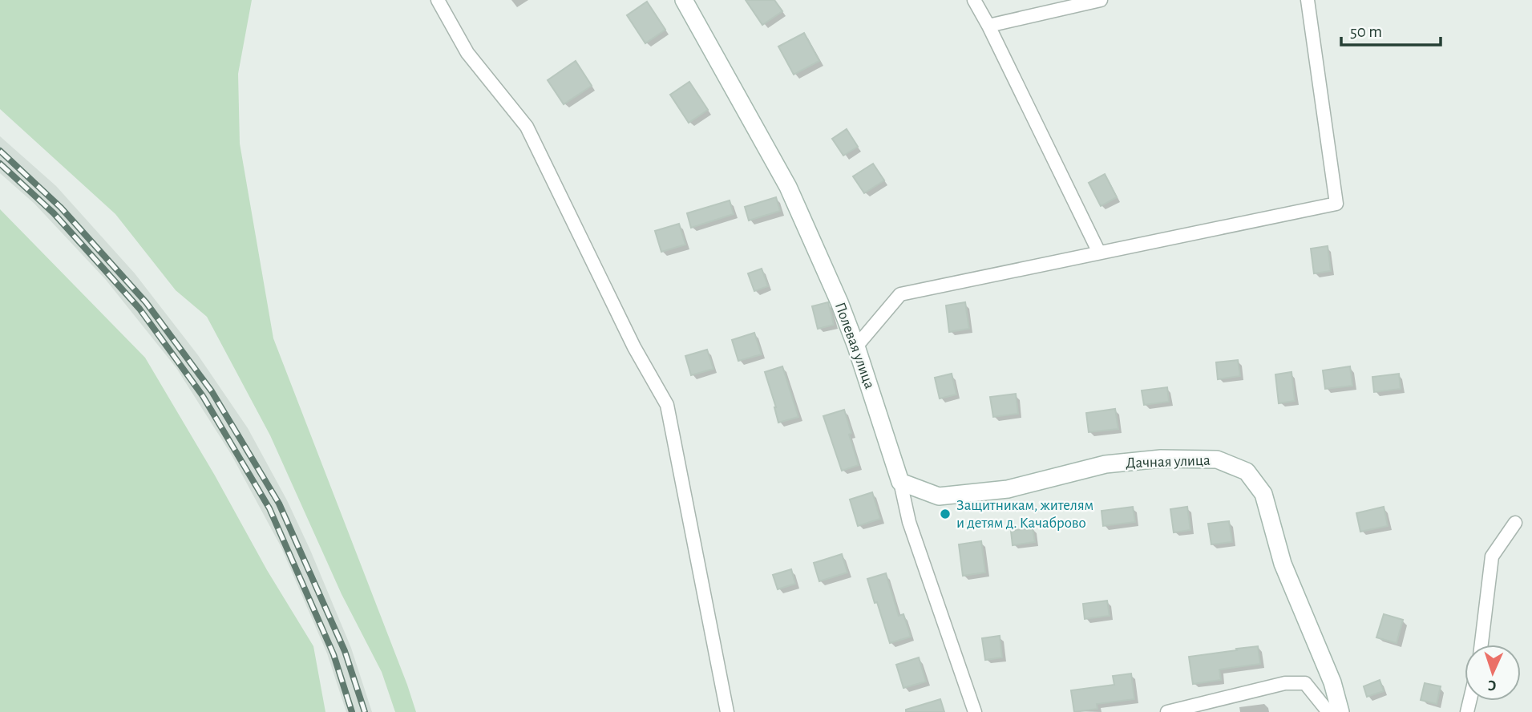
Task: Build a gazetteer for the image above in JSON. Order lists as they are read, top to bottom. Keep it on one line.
{"streets":{"street":["Полевая улица","Дачная улица"]},"crossings":[["Полевая улица","Дачная улица"]],"places":["Защитникам, жителям и детям д. Качаброво"],"scale_bar":"50 m","north":"bottom"}
